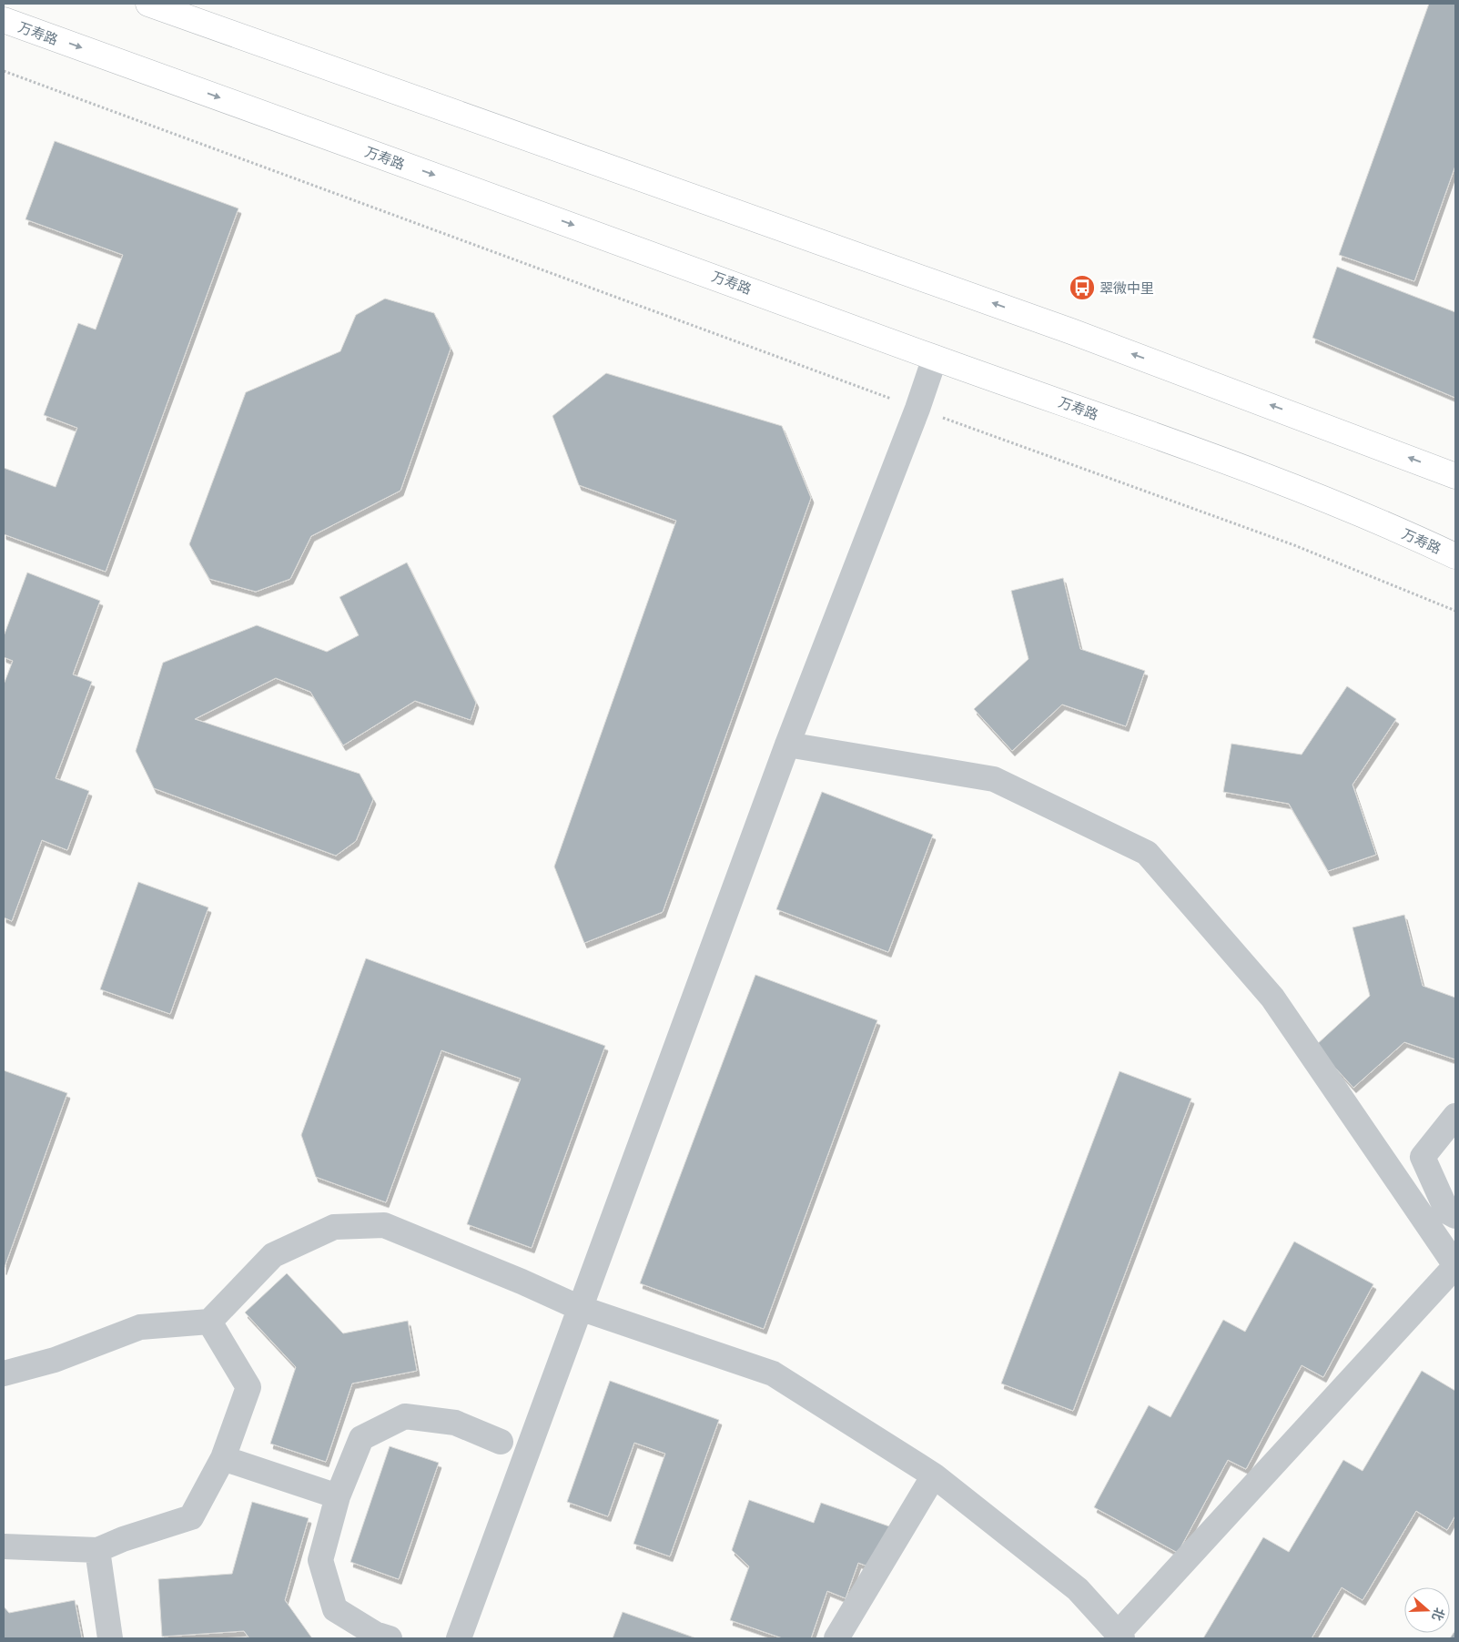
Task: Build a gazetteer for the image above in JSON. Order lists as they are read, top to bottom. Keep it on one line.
{"streets":{"main road":["万寿路"]},"places":{"bus stop":["翠微中里"]},"north":"right"}
